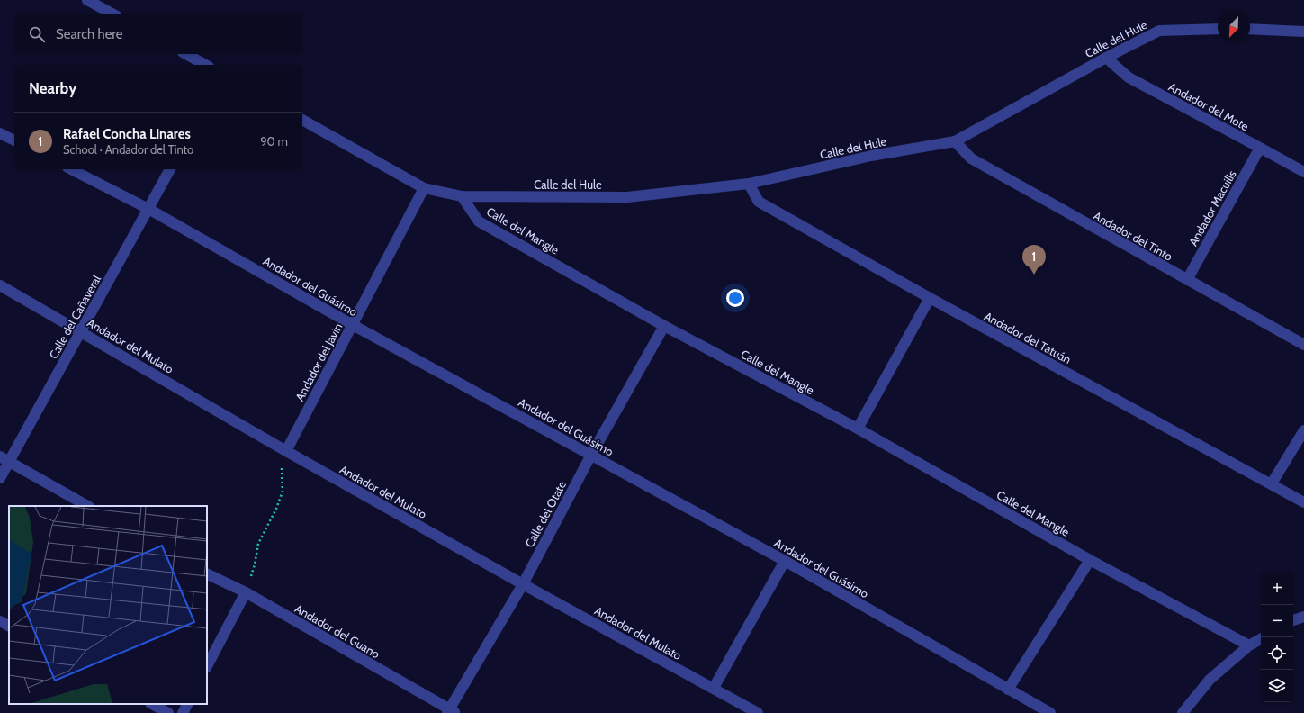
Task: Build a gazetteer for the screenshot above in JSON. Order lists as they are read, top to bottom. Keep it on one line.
{"streets":{"street":["Calle del Hule","Andador del Mote","Andador Macuilis","Calle del Mangle","Andador del Tinto","Andador del Guásimo","Calle del Cañaveral","Andador del Tatuán","Andador del Mulato","Andador del Javin","Calle del Otate","Andador del Guano"]},"crossings":[["Calle del Hule","Andador del Mote"],["Calle del Hule","Calle del Mangle"],["Calle del Hule","Andador del Tinto"],["Calle del Hule","Andador del Tatuán"],["Andador del Mote","Andador Macuilis"],["Andador Macuilis","Andador del Tinto"],["Calle del Mangle","Calle del Otate"],["Andador del Guásimo","Calle del Cañaveral"],["Andador del Guásimo","Andador del Javin"],["Andador del Guásimo","Calle del Otate"],["Calle del Cañaveral","Andador del Mulato"],["Andador del Mulato","Andador del Javin"],["Andador del Mulato","Calle del Otate"],["Calle del Otate","Andador del Guano"]],"north":"bottom left","page":{"search":"Search here","heading":"Nearby","list":[{"mark":"1","name":"Rafael Concha Linares","note":"School · Andador del Tinto","value":"90 m"}],"pins":"1","map_buttons":["+","−"]}}
